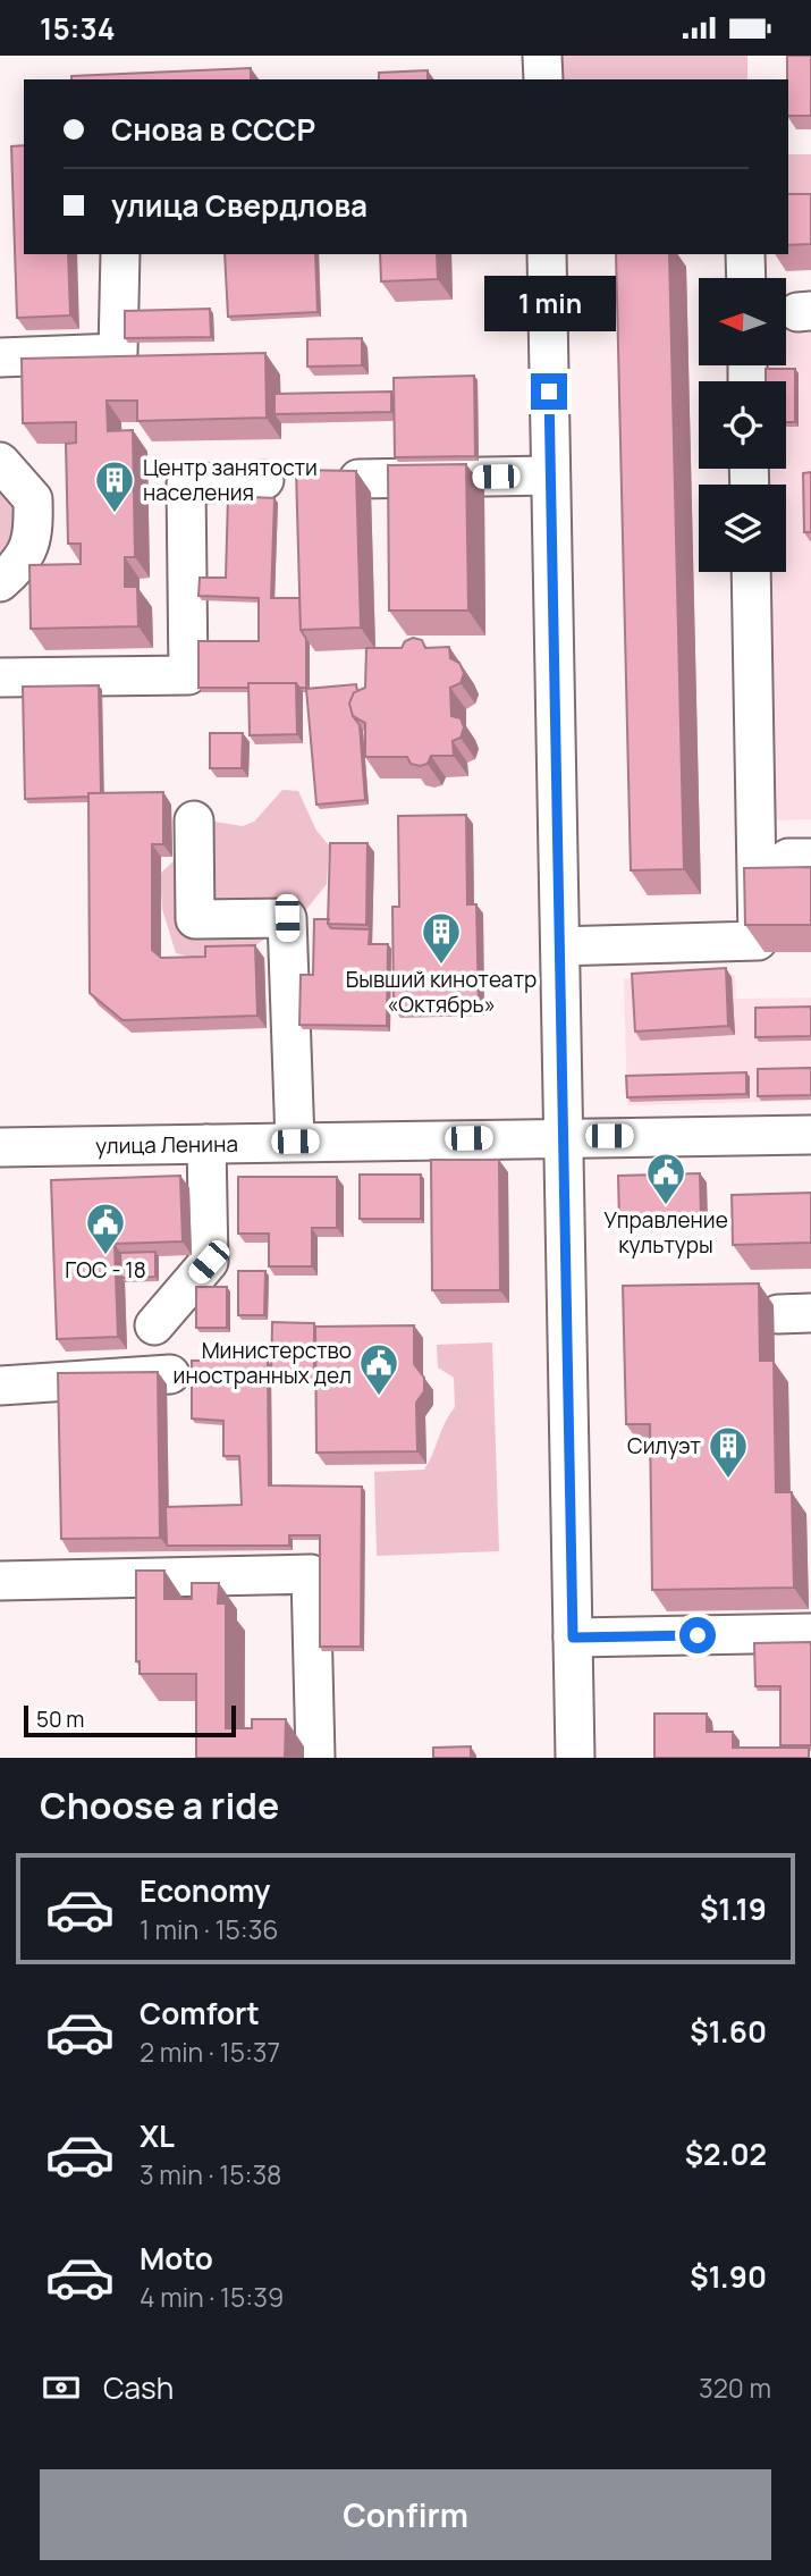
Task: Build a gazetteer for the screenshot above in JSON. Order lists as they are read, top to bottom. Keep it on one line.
{"streets":{"street":["улица Ленина"]},"places":{"building":["Центр занятости населения","Бывший кинотеатр «Октябрь»","Силуэт"],"public building":["Управление культуры","ГОС - 18","Министерство иностранных дел"]},"scale_bar":"50 m","north":"left","page":{"status":"15:34","banner":["Снова в СССР","улица Свердлова"],"bubble":"1 min","scale":"50 m","heading":"Choose a ride","list":[{"name":"Economy","note":"1 min · 15:36","value":"$1.19"},{"name":"Comfort","note":"2 min · 15:37","value":"$1.60"},{"name":"XL","note":"3 min · 15:38","value":"$2.02"},{"name":"Moto","note":"4 min · 15:39","value":"$1.90"}],"pay":["Cash","320 m"],"buttons":"Confirm"}}
